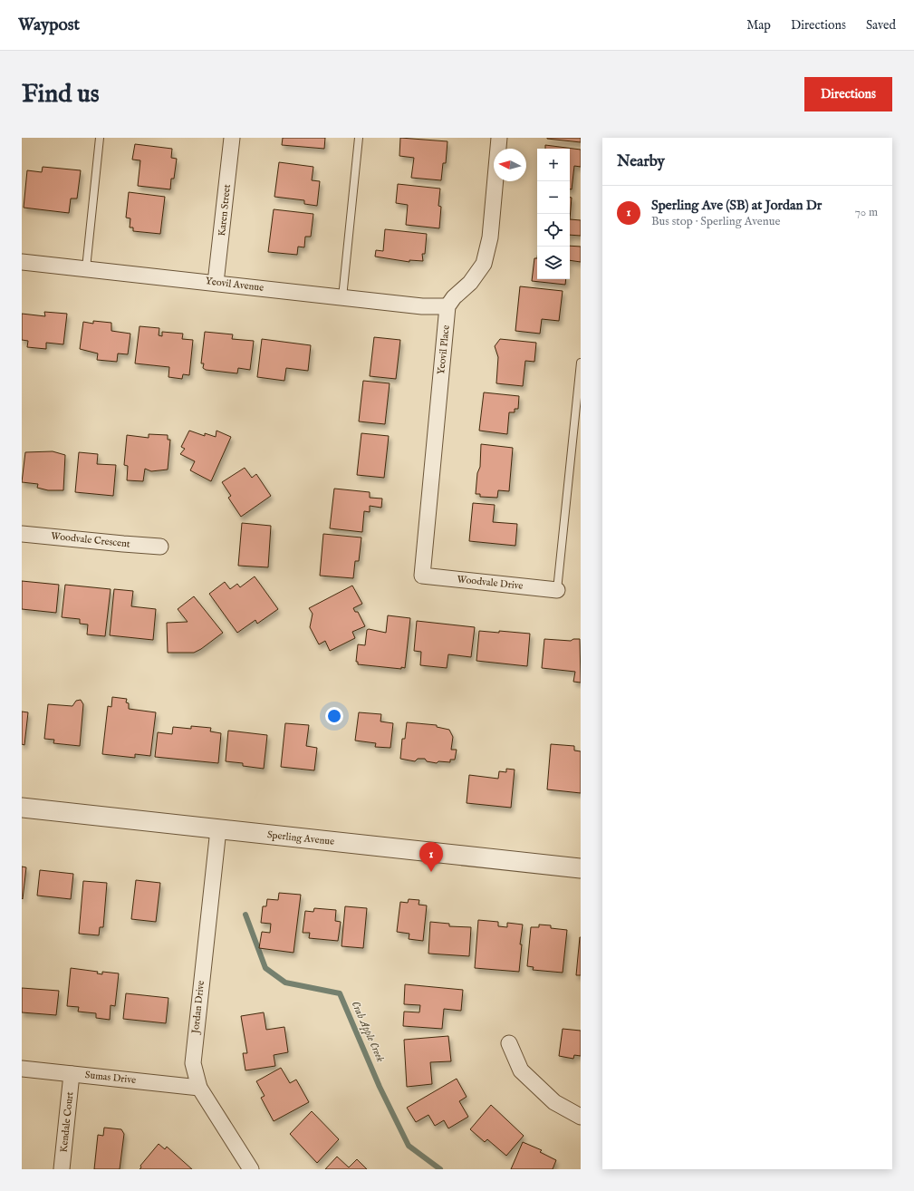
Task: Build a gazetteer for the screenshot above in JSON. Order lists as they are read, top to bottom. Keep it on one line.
{"streets":{"street":["Karen Street","Yeovil Avenue","Yeovil Place","Woodvale Crescent","Woodvale Drive","Sperling Avenue","Jordan Drive","Sumas Drive","Kendale Court"]},"crossings":[["Karen Street","Yeovil Avenue"],["Yeovil Avenue","Yeovil Place"],["Yeovil Place","Woodvale Drive"],["Sperling Avenue","Jordan Drive"],["Jordan Drive","Sumas Drive"],["Sumas Drive","Kendale Court"]],"water":["Crab Apple Creek"],"north":"left","page":{"header":"Waypost","nav":["Map","Directions","Saved"],"buttons":"Directions","title":"Find us","heading":"Nearby","map_buttons":["+","−"],"list":[{"mark":"1","name":"Sperling Ave (SB) at Jordan Dr","note":"Bus stop · Sperling Avenue","value":"70 m"}],"pins":"1"}}
